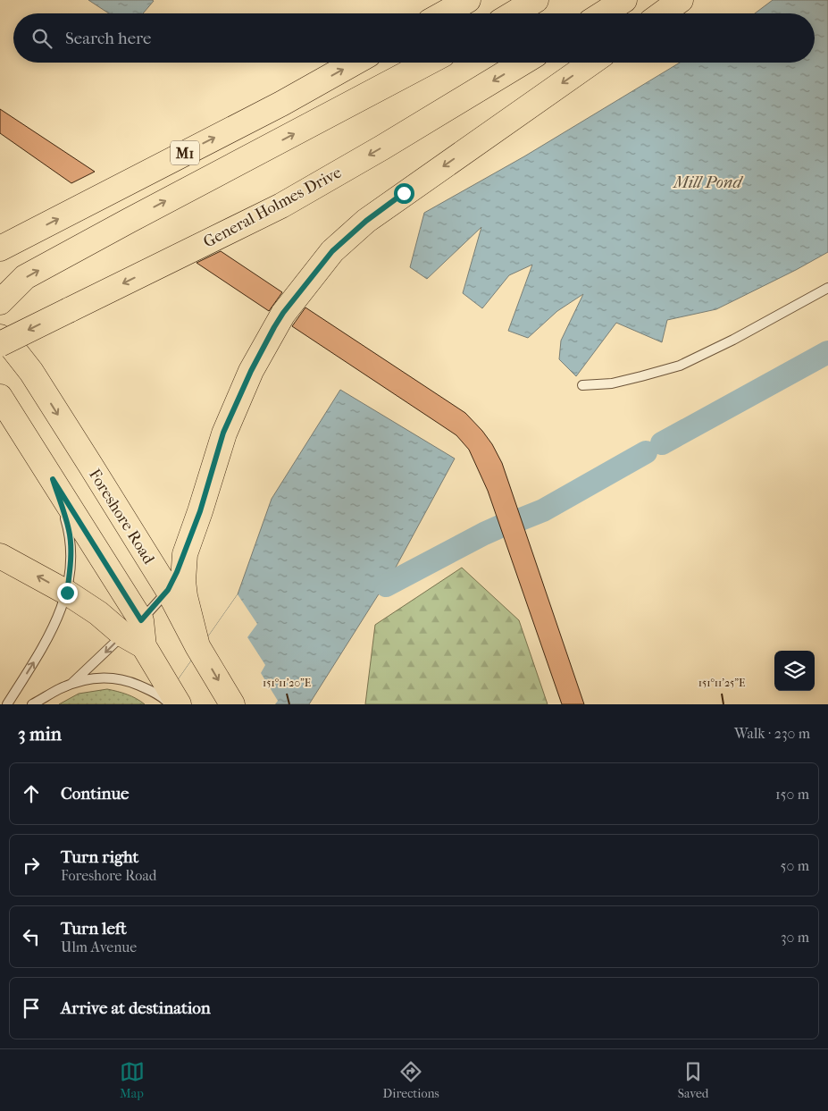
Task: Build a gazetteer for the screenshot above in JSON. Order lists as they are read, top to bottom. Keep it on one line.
{"streets":{"main road":["M1","General Holmes Drive","Foreshore Road"]},"water":["Mill Pond"],"page":{"search":"Search here","heading":["3 min","Walk · 230 m"],"list":[["Continue","150 m"],["Turn right","Foreshore Road","50 m"],["Turn left","Ulm Avenue","30 m"],"Arrive at destination"],"nav":["Map","Directions","Saved"]},"coordinates":["151°11'20\"E","151°11'25\"E"]}
